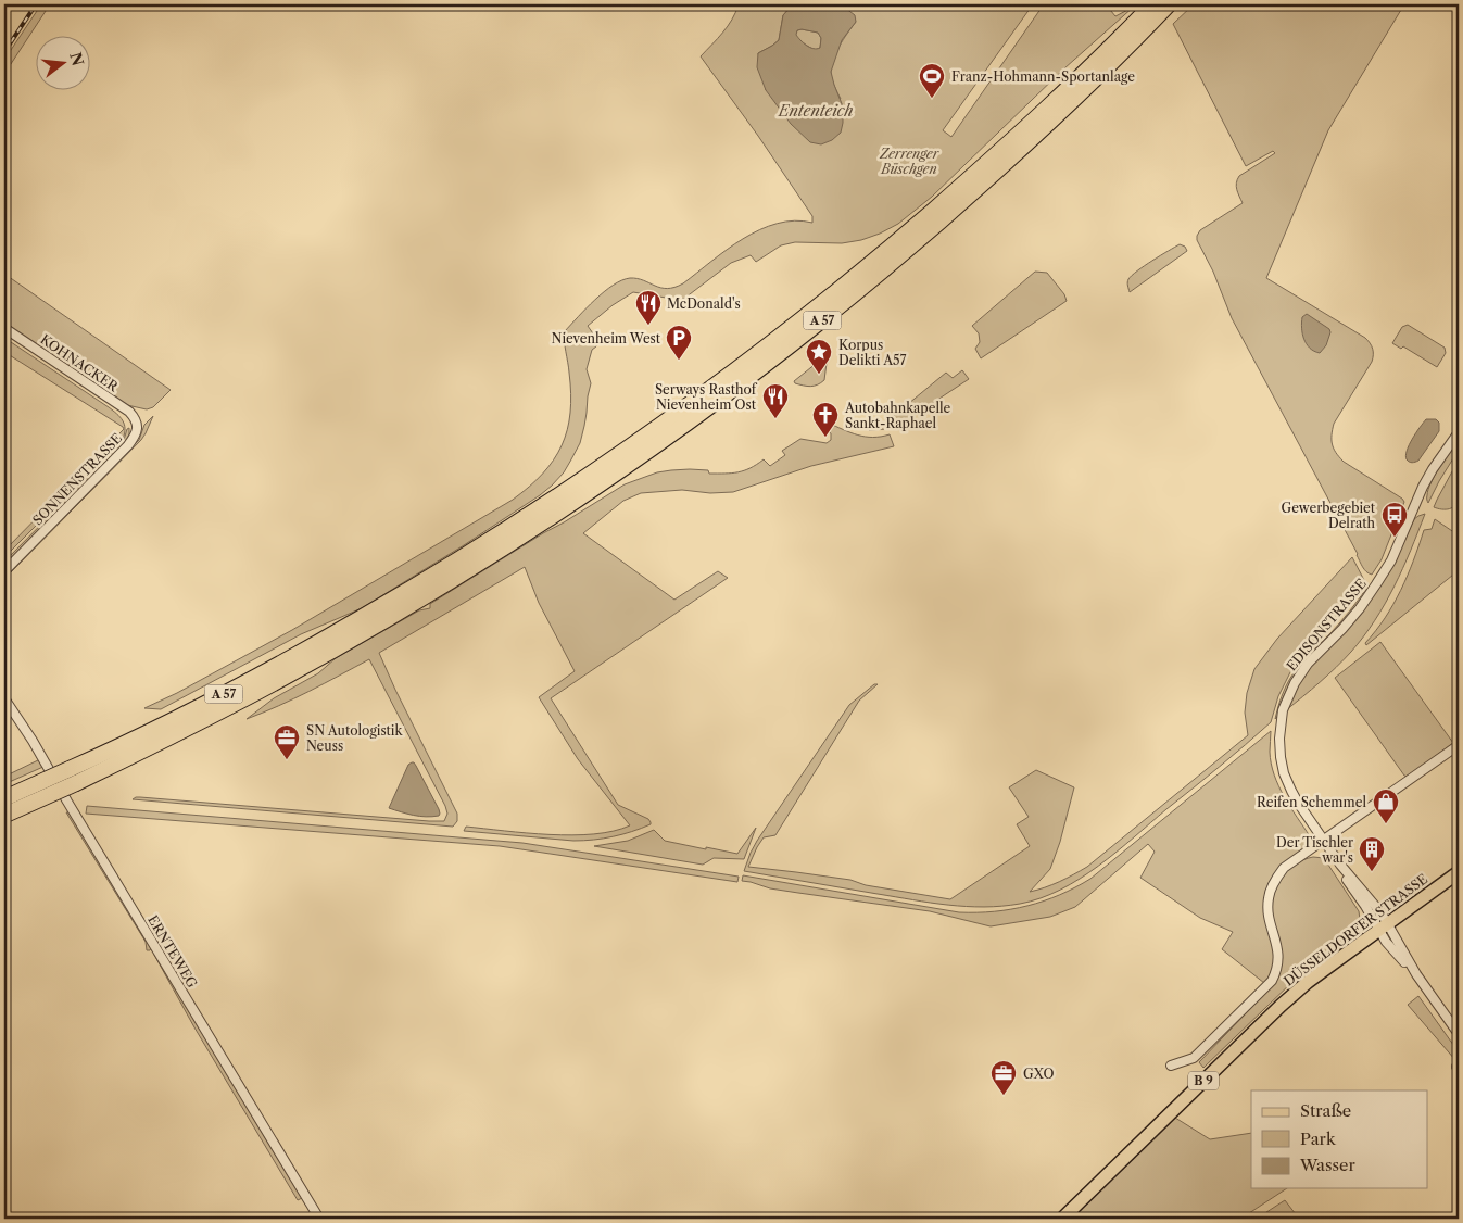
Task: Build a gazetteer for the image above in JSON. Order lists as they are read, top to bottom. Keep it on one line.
{"streets":{"highway":["A 57"],"main road":["DÜSSELDORFER STRASSE","B 9"],"street":["KOHNACKER","SONNENSTRASSE","EDISONSTRASSE","ERNTEWEG"]},"crossings":[["KOHNACKER","SONNENSTRASSE"],["EDISONSTRASSE","DÜSSELDORFER STRASSE"]],"water":["Ententeich"],"parks":["Zerrenger Büschgen"],"places":{"sports":["Franz-Hohmann-Sportanlage"],"restaurant":["McDonald's","Serways Rasthof Nievenheim Ost"],"parking":["Nievenheim West"],"place":["Korpus Delikti A57"],"church":["Autobahnkapelle Sankt-Raphael"],"bus stop":["Gewerbegebiet Delrath"],"office":["SN Autologistik Neuss","GXO"],"shop":["Reifen Schemmel"],"building":["Der Tischler war's"]},"legend":["Straße","Park","Wasser"],"north":"right"}
